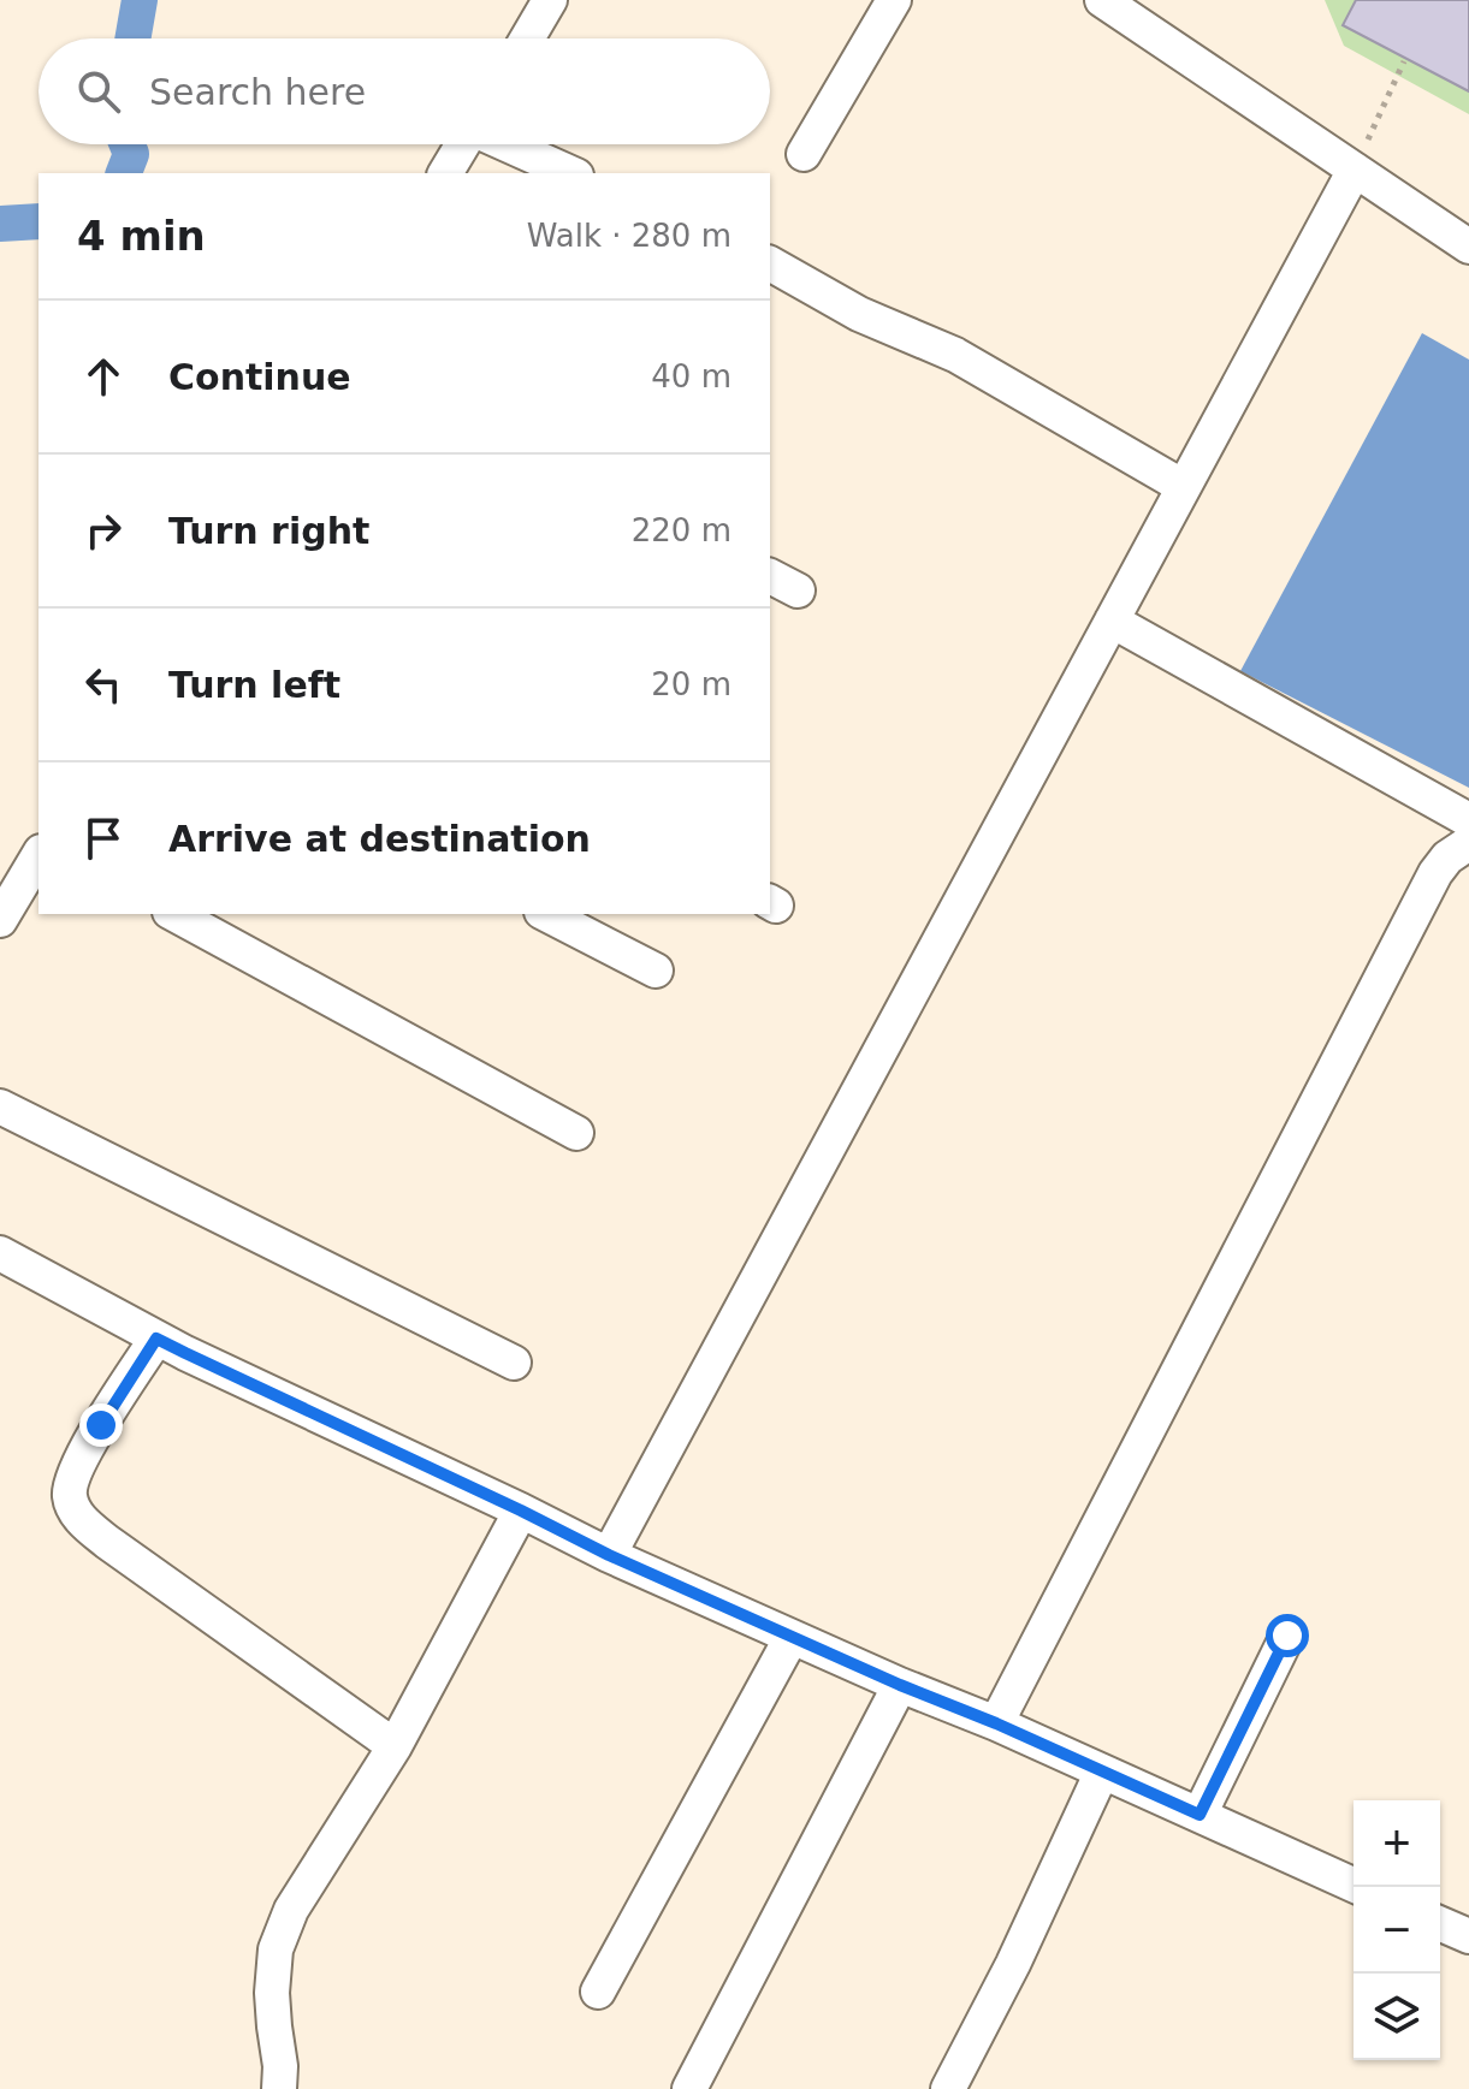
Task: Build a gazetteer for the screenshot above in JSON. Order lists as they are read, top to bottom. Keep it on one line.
{"page":{"search":"Search here","heading":["4 min","Walk · 280 m"],"list":[["Continue","40 m"],["Turn right","220 m"],["Turn left","20 m"],"Arrive at destination"],"map_buttons":["+","−"]}}
